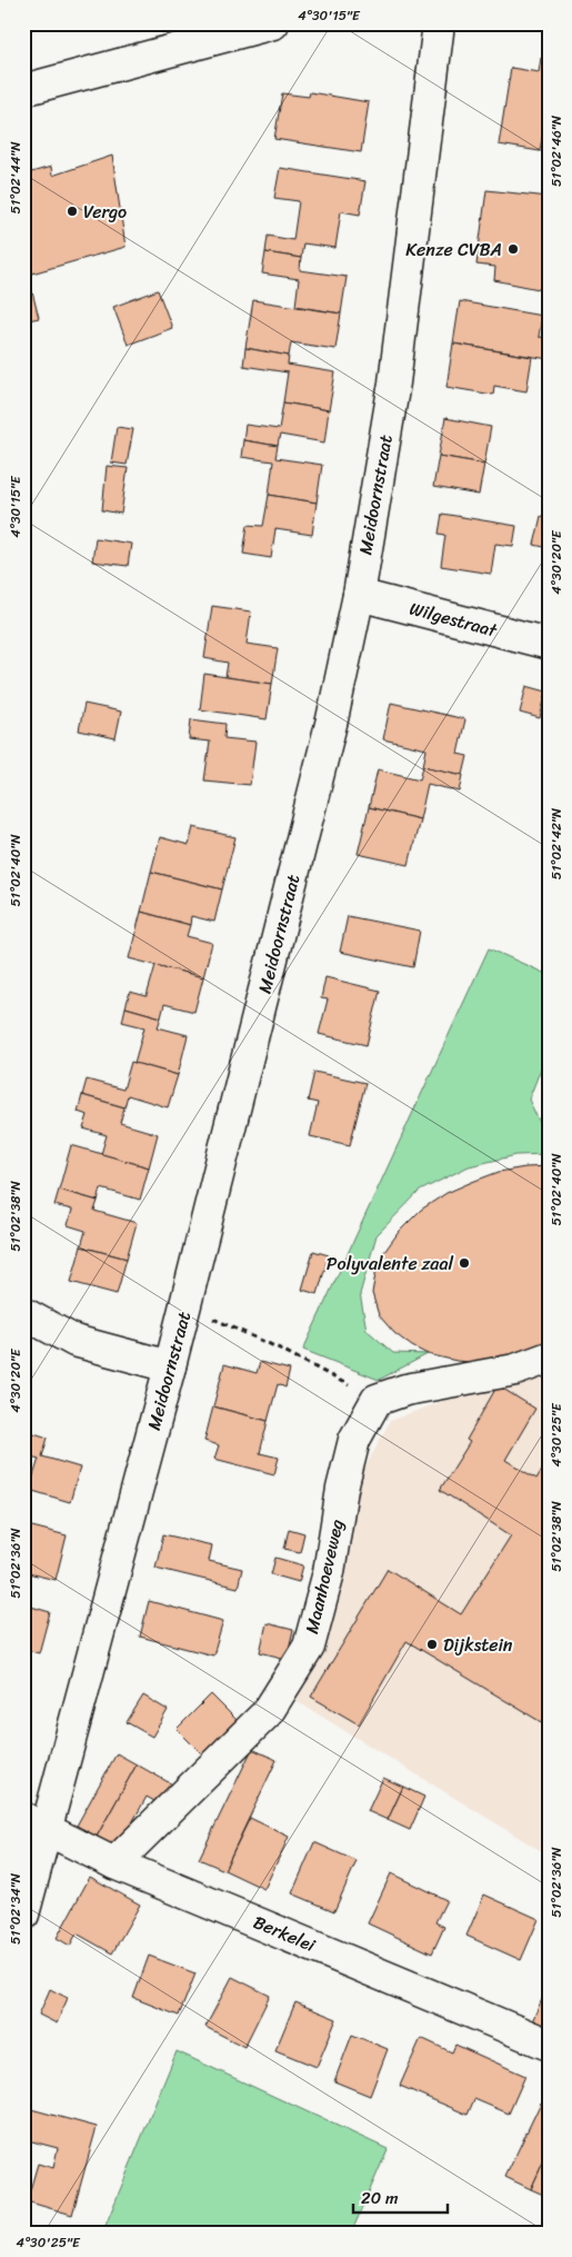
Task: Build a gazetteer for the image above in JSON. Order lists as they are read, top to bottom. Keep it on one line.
{"streets":{"street":["Meidoornstraat","Wilgestraat","Maanhoeveweg","Berkelei"]},"crossings":[["Meidoornstraat","Wilgestraat"],["Meidoornstraat","Berkelei"],["Maanhoeveweg","Berkelei"]],"places":["Vergo","Kenze CVBA","Polyvalente zaal","Dijkstein"],"scale_bar":"20 m","coordinates":["4°30'15\"E","51°02'46\"N","51°02'44\"N","4°30'20\"E","51°02'42\"N","51°02'40\"N","51°02'38\"N","4°30'25\"E","51°02'36\"N","51°02'34\"N"]}
